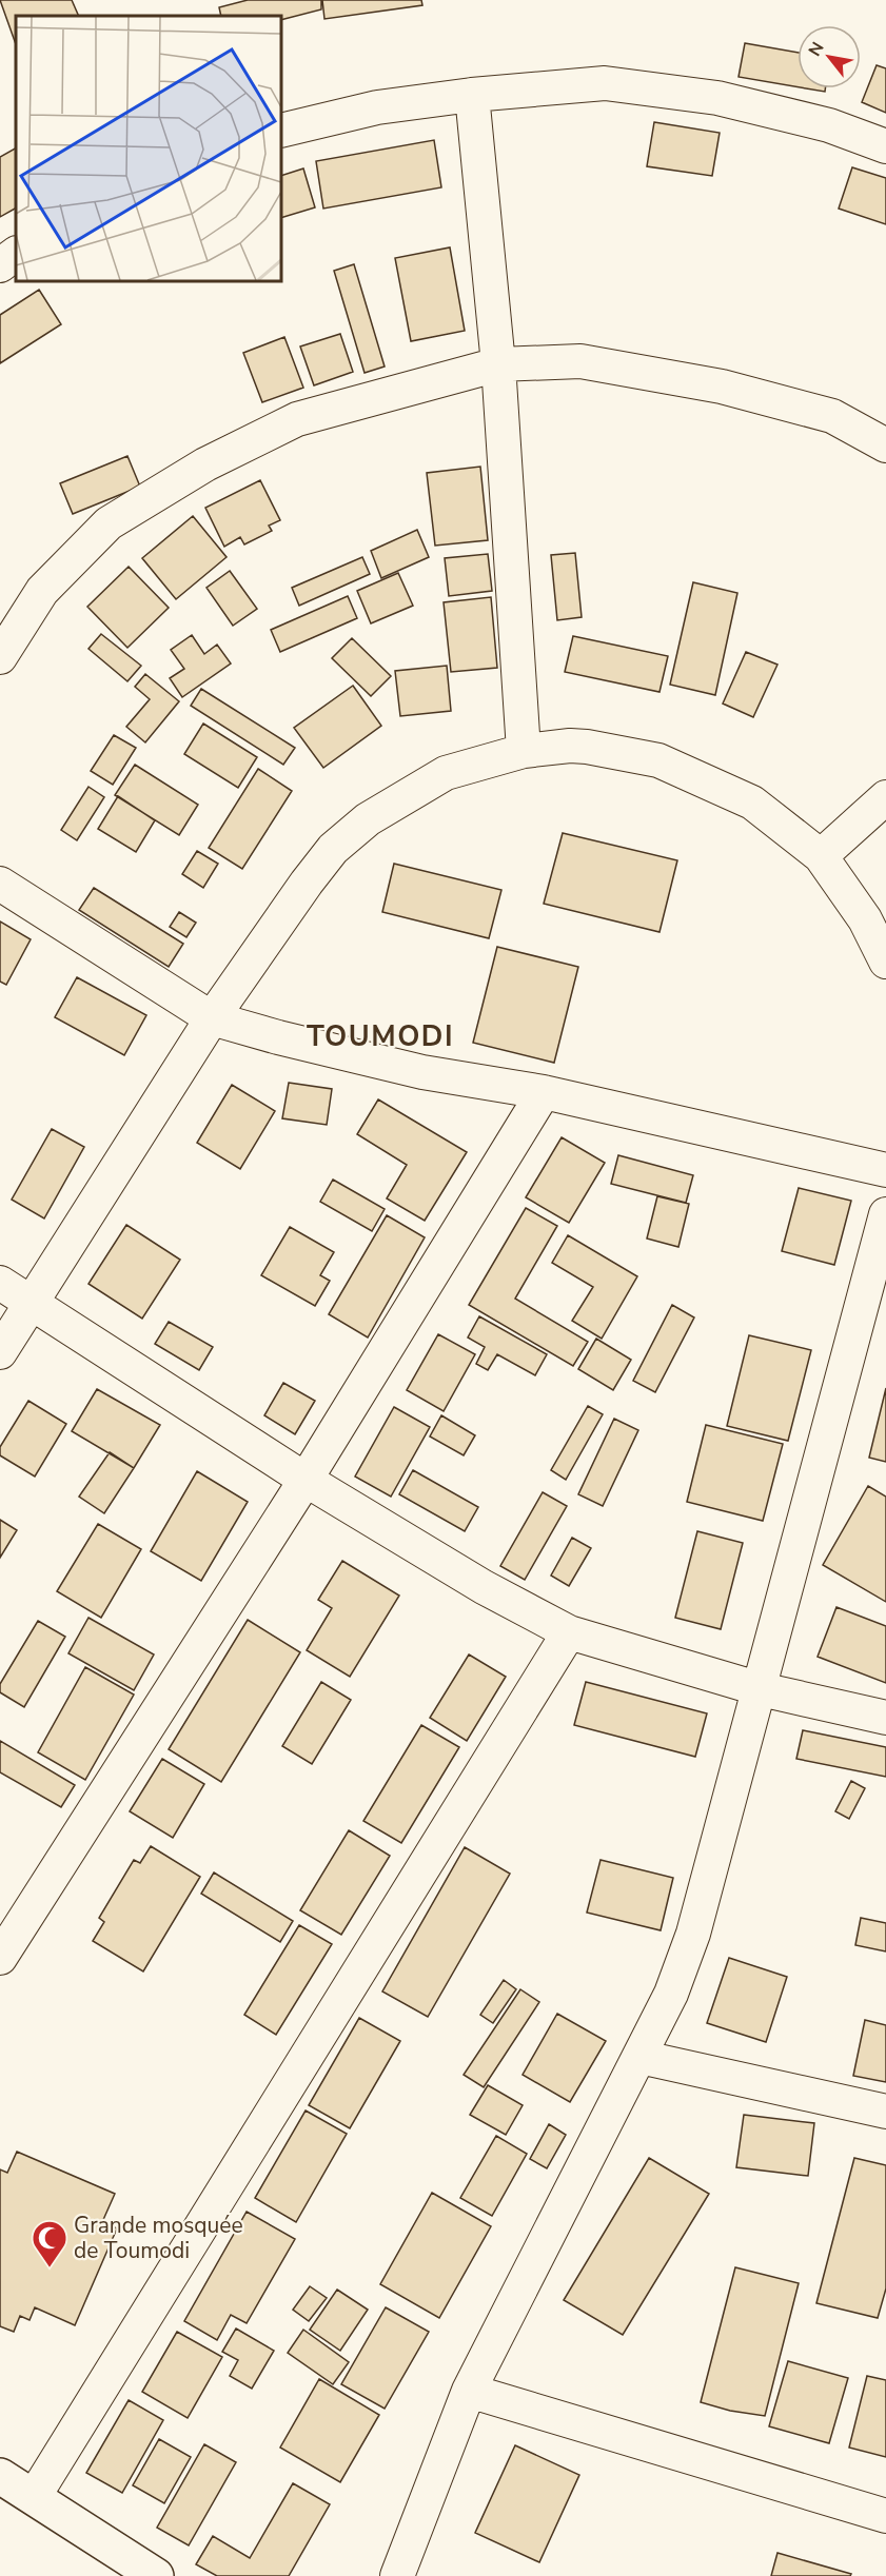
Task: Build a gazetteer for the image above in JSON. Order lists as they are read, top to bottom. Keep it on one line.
{"districts":["TOUMODI"],"places":{"mosque":["Grande mosquée de Toumodi"]},"north":"top left"}
